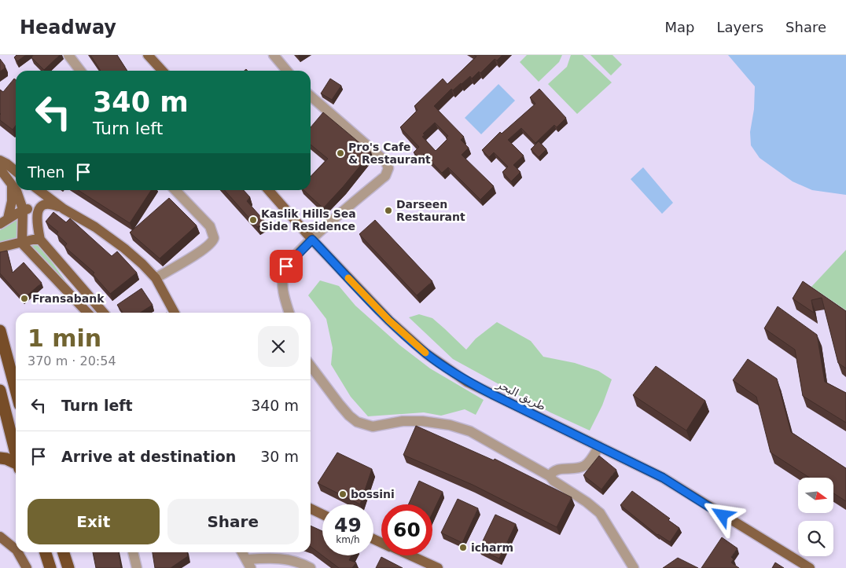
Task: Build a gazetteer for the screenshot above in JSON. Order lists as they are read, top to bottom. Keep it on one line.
{"streets":{"main road":["طريق البحر"]},"places":["Pro's Cafe & Restaurant","Darseen Restaurant","Kaslik Hills Sea Side Residence","Fransabank","bossini","icharm"],"north":"right","page":{"header":"Headway","nav":["Map","Layers","Share"],"turn":["340 m","Turn left"],"then":"Then","heading":["1 min","370 m · 20:54"],"list":[{"name":"Turn left","value":"340 m"},{"name":"Arrive at destination","value":"30 m"}],"buttons":["Exit","Share"],"speed":"49 km/h","limit":"60"}}
